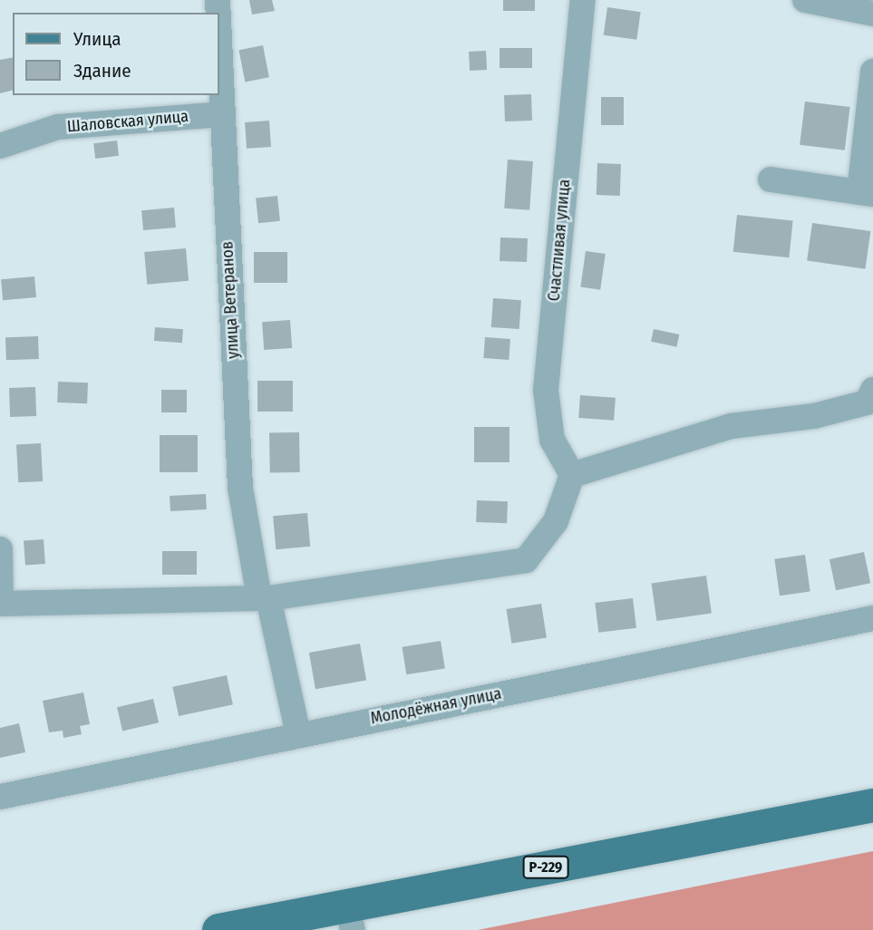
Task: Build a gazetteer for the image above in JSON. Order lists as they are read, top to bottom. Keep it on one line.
{"streets":{"main road":["Р-229"],"street":["Шаловская улица","Счастливая улица","улица Ветеранов","Молодёжная улица"]},"crossings":[["Шаловская улица","улица Ветеранов"],["улица Ветеранов","Молодёжная улица"]],"legend":["Улица","Здание"]}
